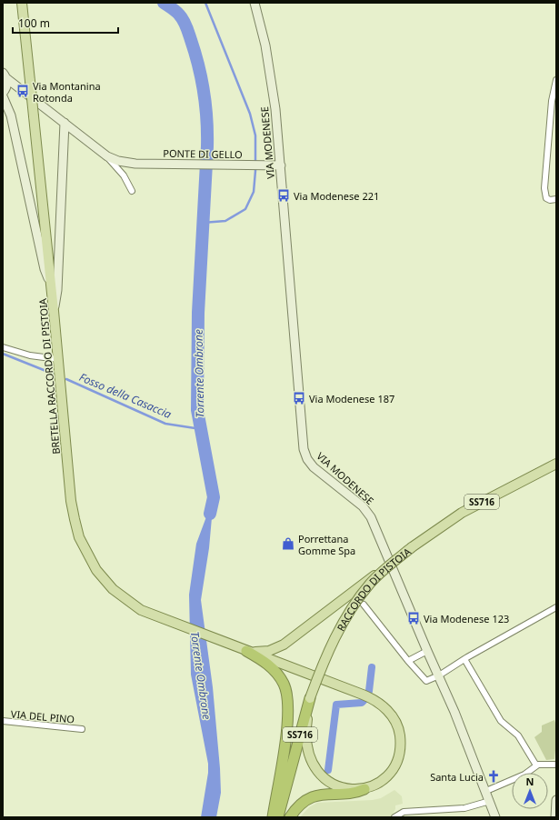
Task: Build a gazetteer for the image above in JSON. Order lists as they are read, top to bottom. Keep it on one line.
{"streets":{"highway":["SS716","RACCORDO DI PISTOIA"],"main road":["BRETELLA RACCORDO DI PISTOIA"],"street":["VIA MODENESE","PONTE DI GELLO","VIA DEL PINO"]},"crossings":[["VIA MODENESE","PONTE DI GELLO"]],"water":["Torrente Ombrone","Fosso della Casaccia"],"places":{"bus stop":["Via Montanina Rotonda","Via Modenese 221","Via Modenese 187","Via Modenese 123"],"shop":["Porrettana Gomme Spa"],"church":["Santa Lucia"]},"scale_bar":"100 m","north":"top"}
